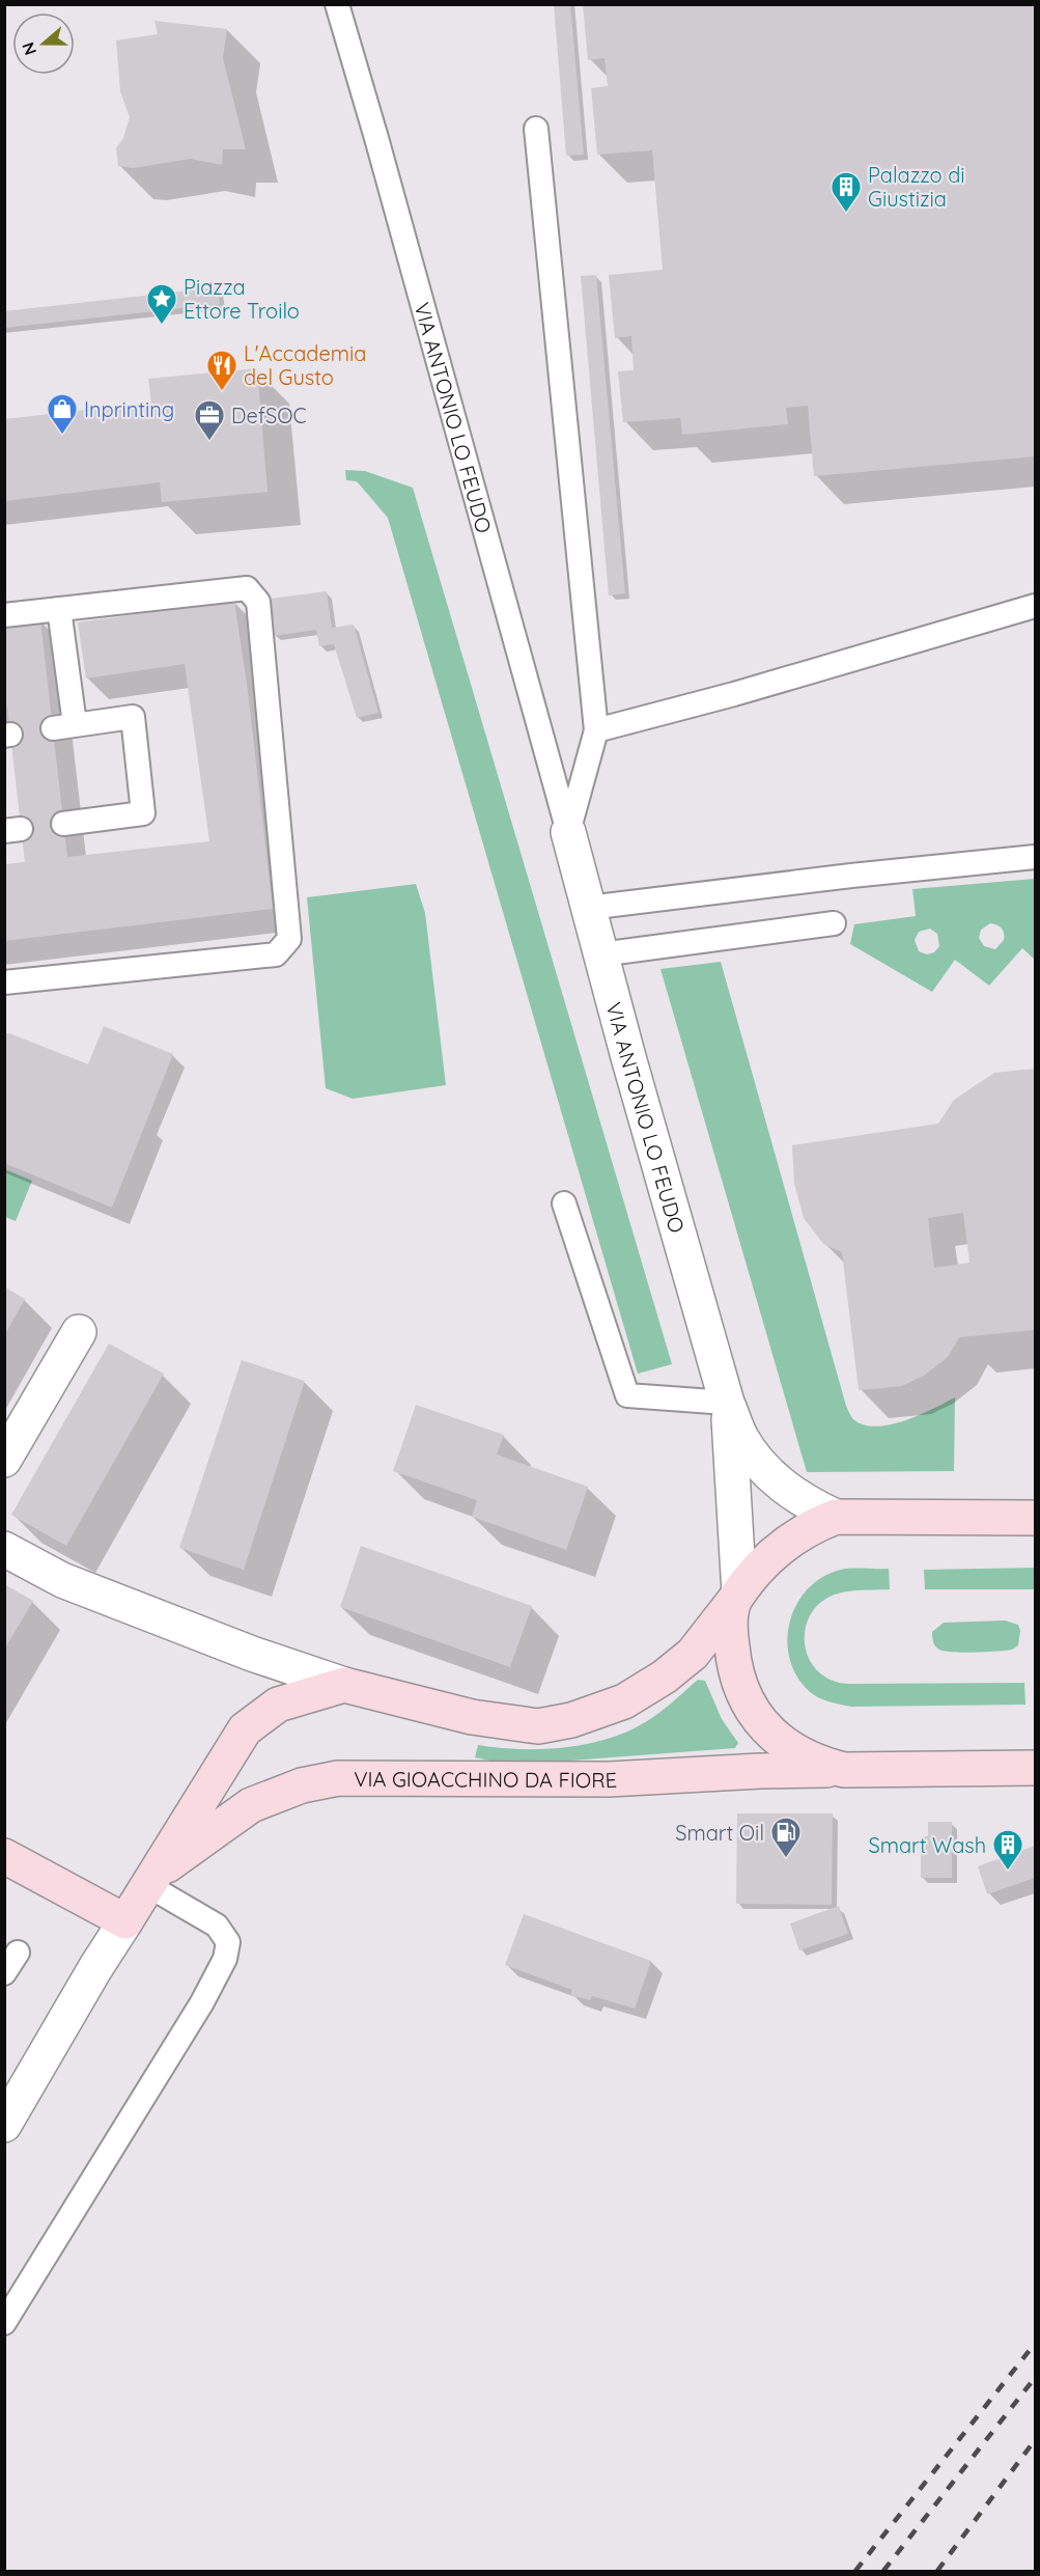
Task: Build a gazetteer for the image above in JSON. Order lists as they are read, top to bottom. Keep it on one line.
{"streets":{"street":["VIA ANTONIO LO FEUDO","VIA GIOACCHINO DA FIORE"]},"places":{"building":["Palazzo di Giustizia","Smart Wash"],"place":["Piazza Ettore Troilo"],"restaurant":["L'Accademia del Gusto"],"shop":["Inprinting"],"office":["DefSOC"],"fuel station":["Smart Oil"]},"north":"left"}
